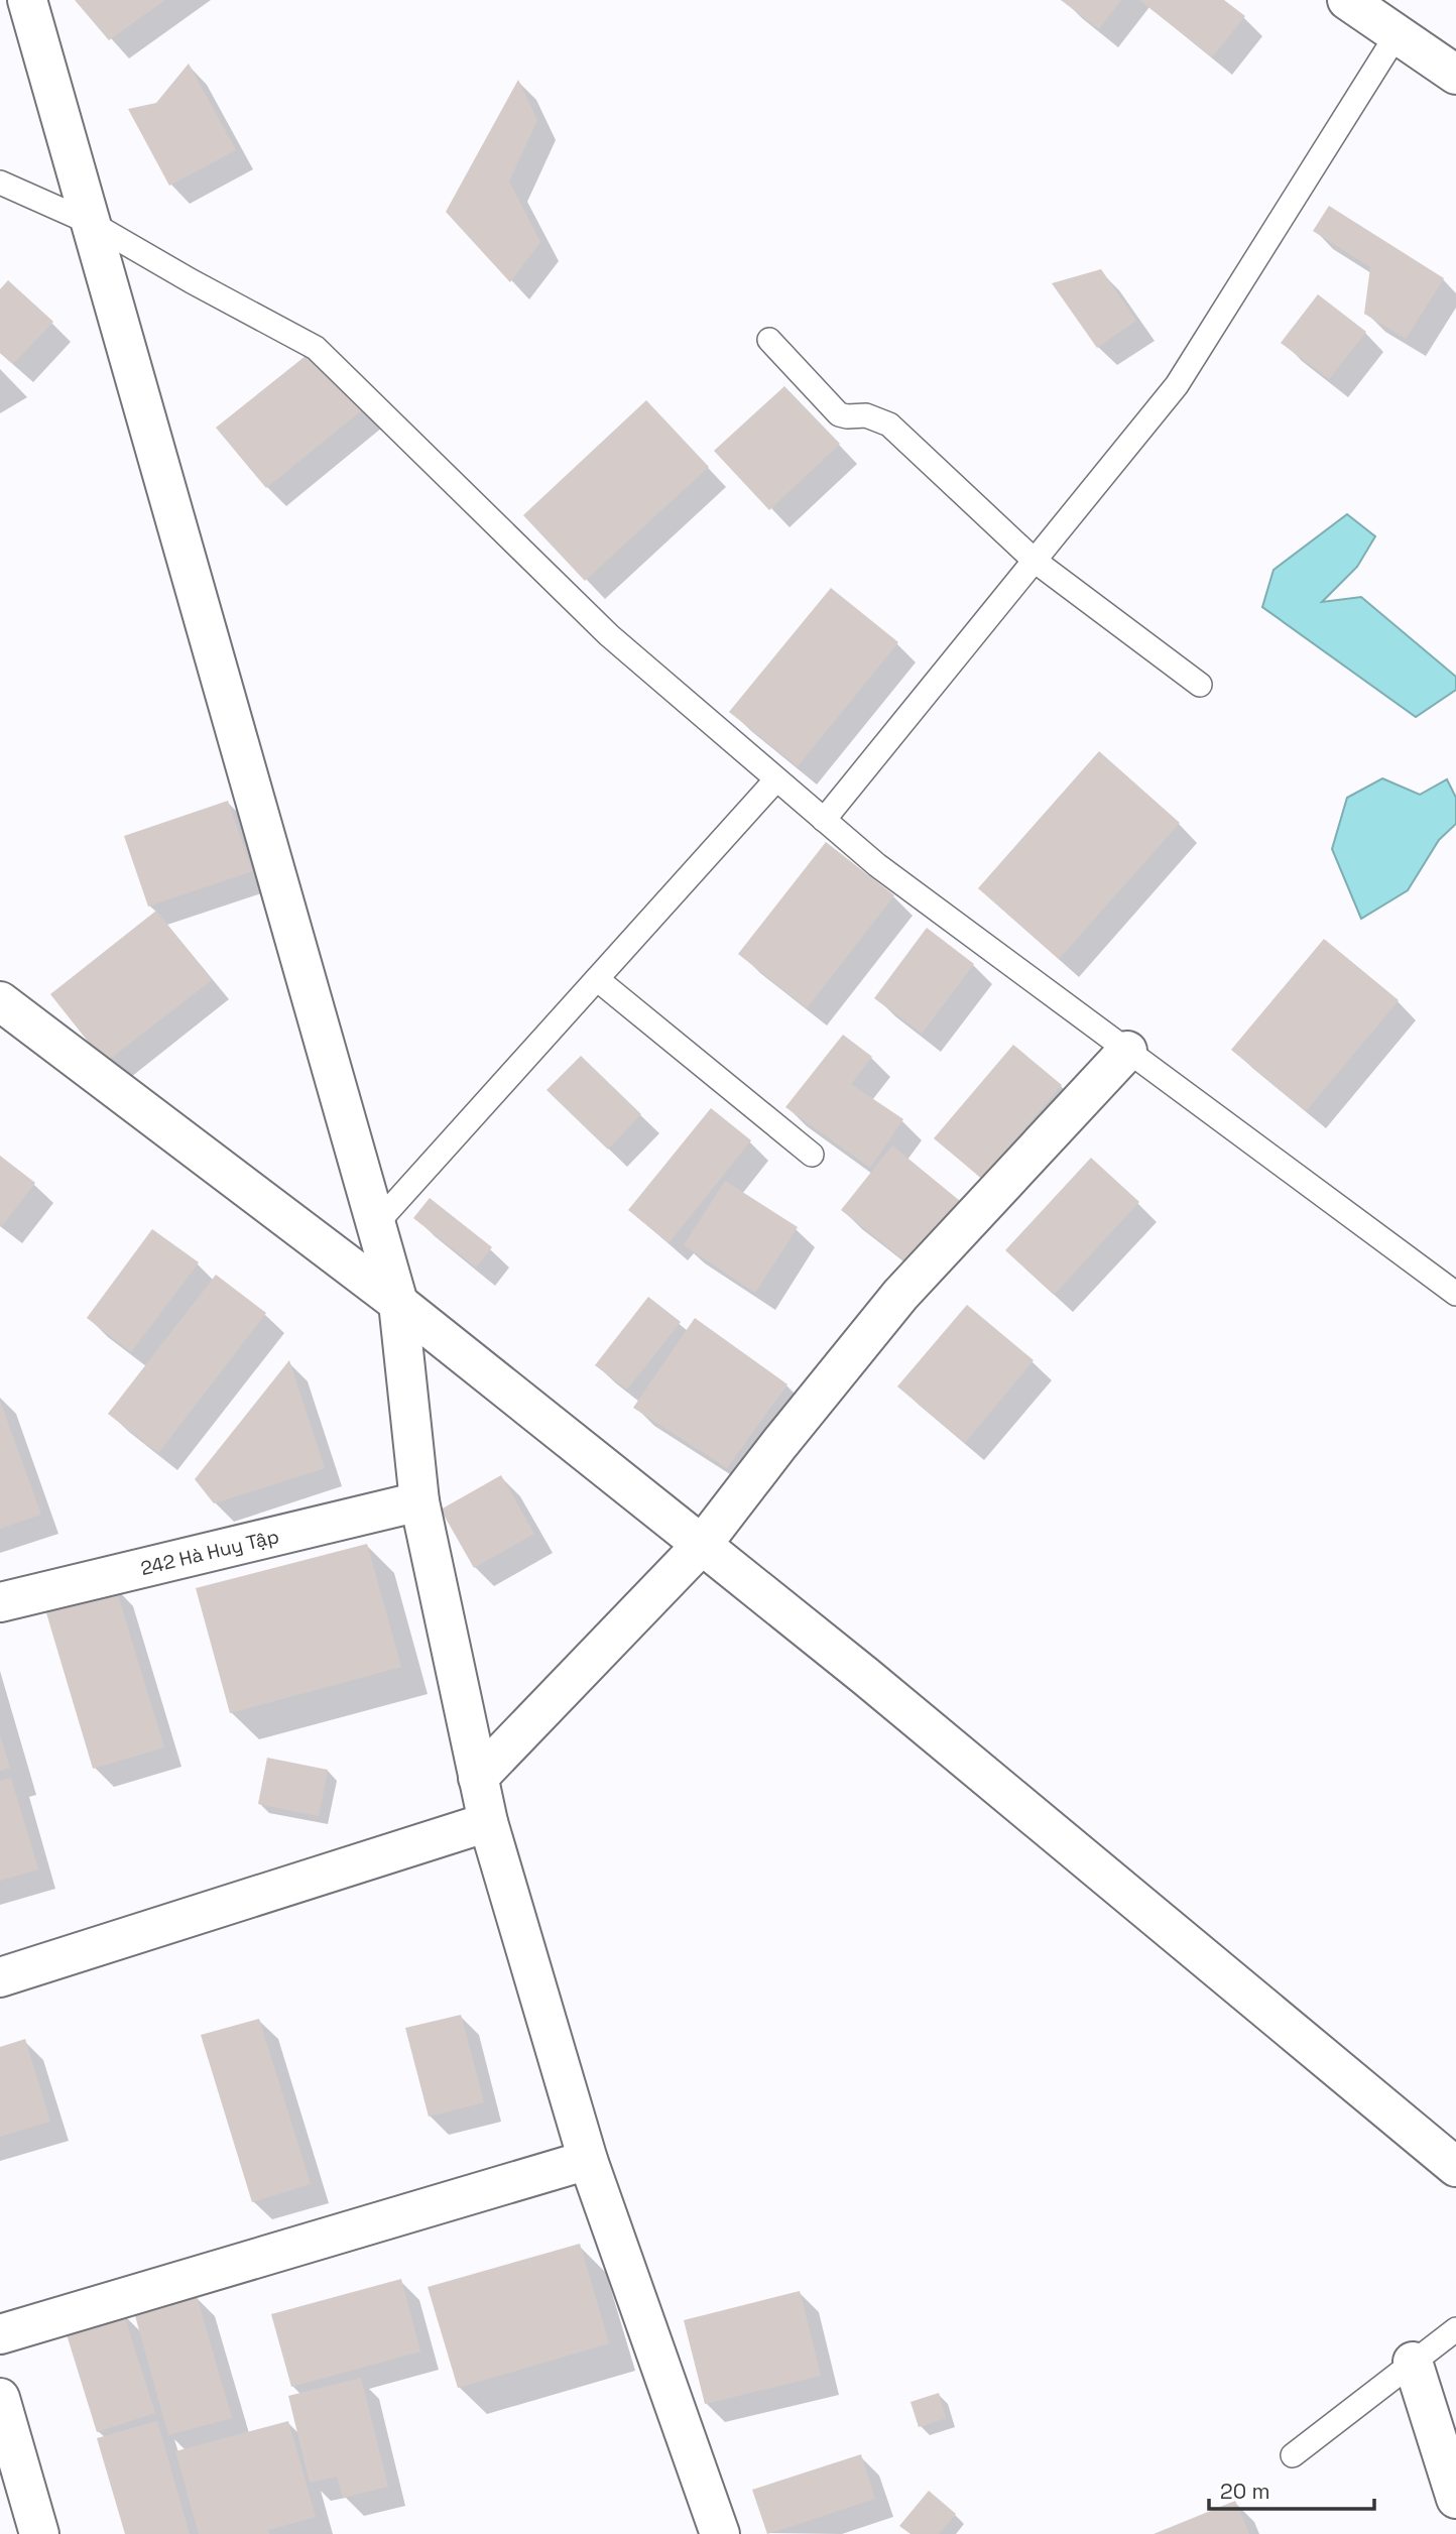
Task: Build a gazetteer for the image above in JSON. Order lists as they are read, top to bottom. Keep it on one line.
{"streets":{"street":["242 Hà Huy Tập"]},"scale_bar":"20 m"}
